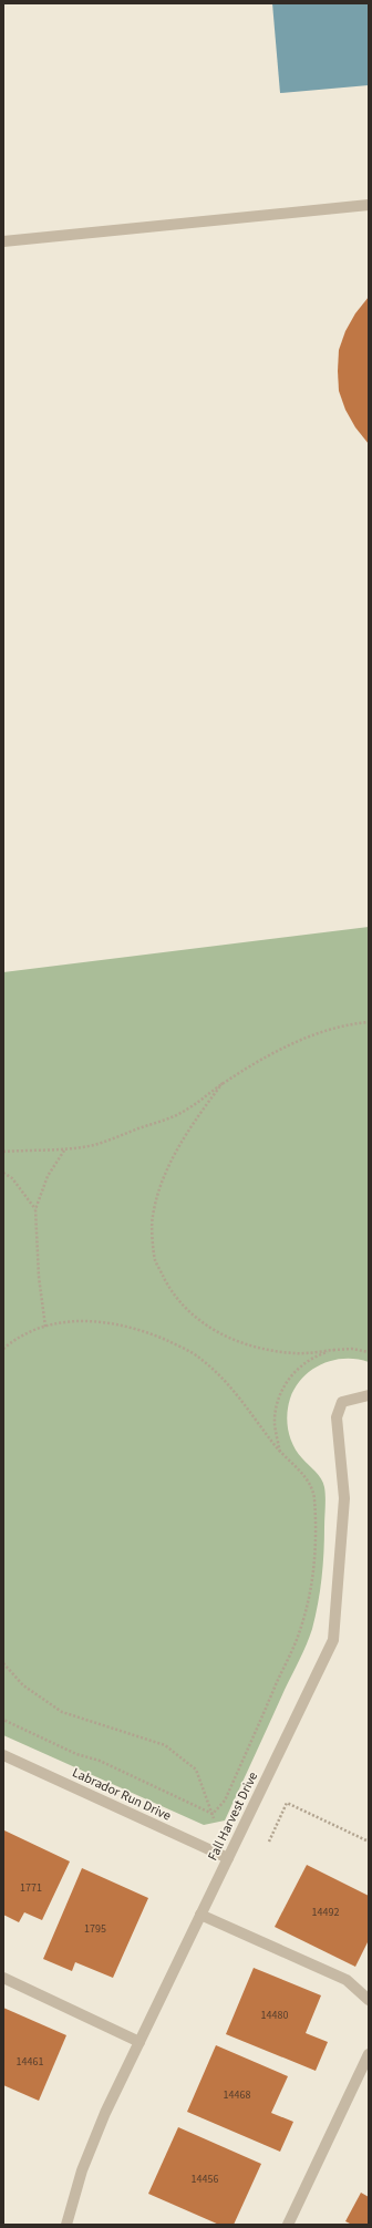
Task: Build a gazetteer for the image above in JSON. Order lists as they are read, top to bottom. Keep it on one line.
{"streets":{"street":["Labrador Run Drive","Fall Harvest Drive"]},"crossings":[["Labrador Run Drive","Fall Harvest Drive"]],"house_numbers":["1771","14492","1795","14480","14461","14468","14456"]}
